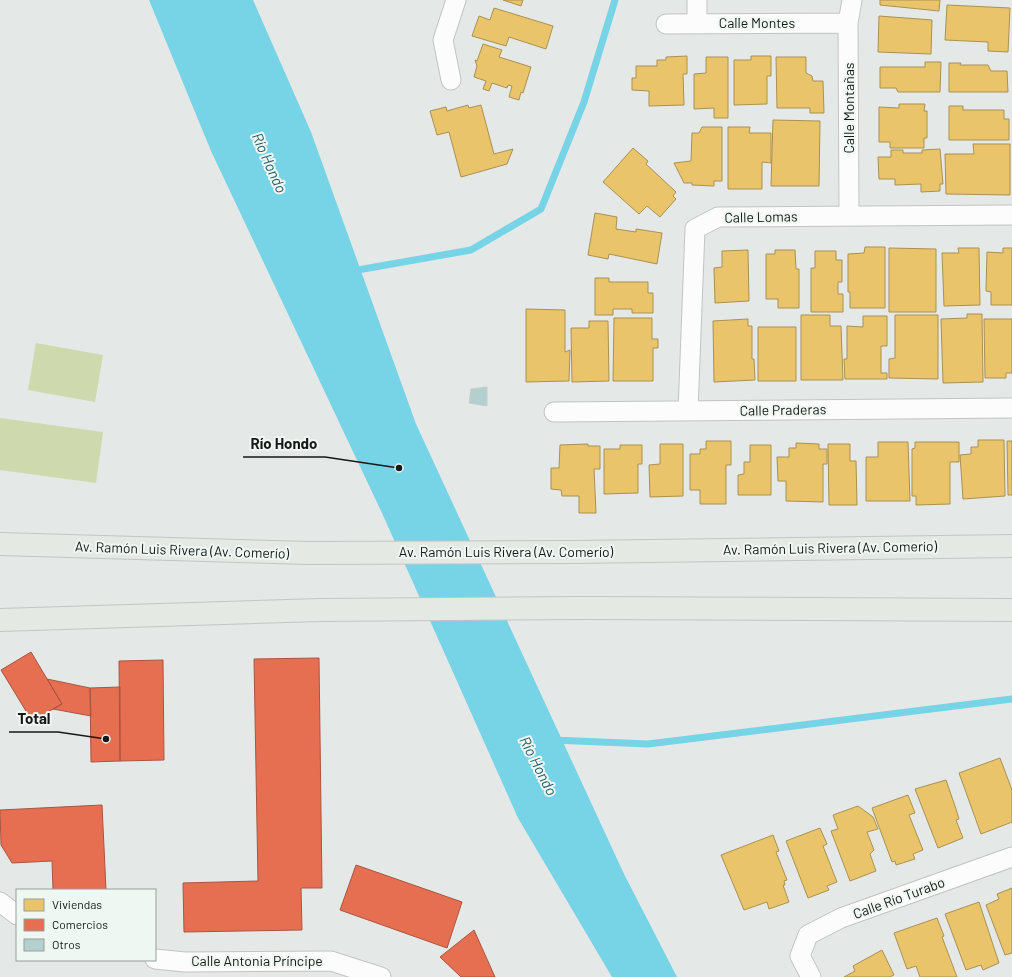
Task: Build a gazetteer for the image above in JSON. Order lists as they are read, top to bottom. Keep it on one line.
{"streets":{"main road":["Av. Ramón Luis Rivera (Av. Comerío)"],"street":["Calle Montes","Calle Montañas","Calle Lomas","Calle Praderas","Calle Río Turabo","Calle Antonia Príncipe"]},"crossings":[["Calle Montes","Calle Montañas"],["Calle Montañas","Calle Lomas"],["Calle Lomas","Calle Praderas"]],"water":["Río Hondo"],"places":["Río Hondo","Total"],"legend":["Viviendas","Comercios","Otros"]}
